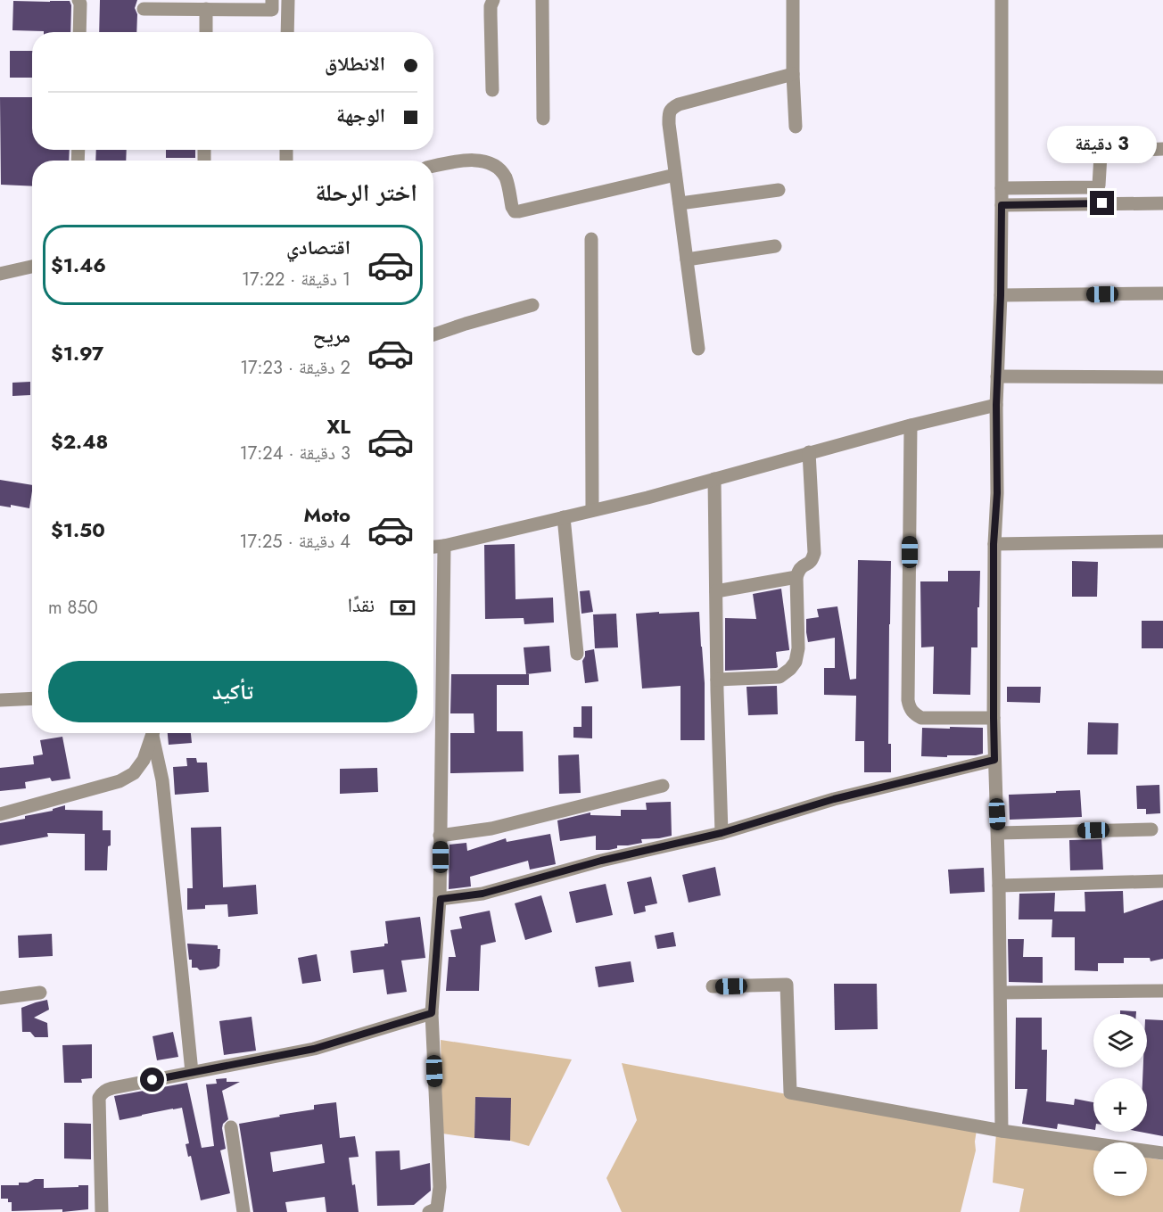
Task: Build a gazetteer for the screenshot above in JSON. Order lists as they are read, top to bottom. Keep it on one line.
{"page":{"banner":["الانطلاق","الوجهة"],"bubble":"3 دقيقة","heading":"اختر الرحلة","list":[{"name":"اقتصادي","note":"1 دقيقة · 17:22","value":"$1.46"},{"name":"مريح","note":"2 دقيقة · 17:23","value":"$1.97"},{"name":"XL","note":"3 دقيقة · 17:24","value":"$2.48"},{"name":"Moto","note":"4 دقيقة · 17:25","value":"$1.50"}],"pay":["نقدًا","850 m"],"buttons":"تأكيد","map_buttons":["+","−"]}}
